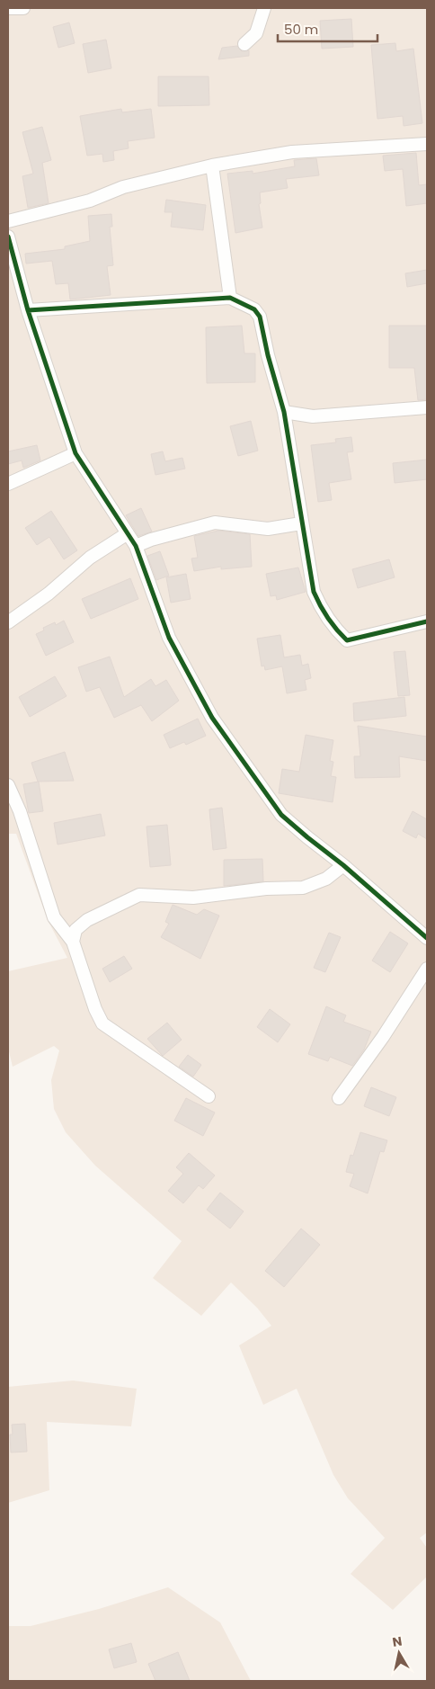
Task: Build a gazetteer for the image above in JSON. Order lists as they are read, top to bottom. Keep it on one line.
{"scale_bar":"50 m","north":"top"}
